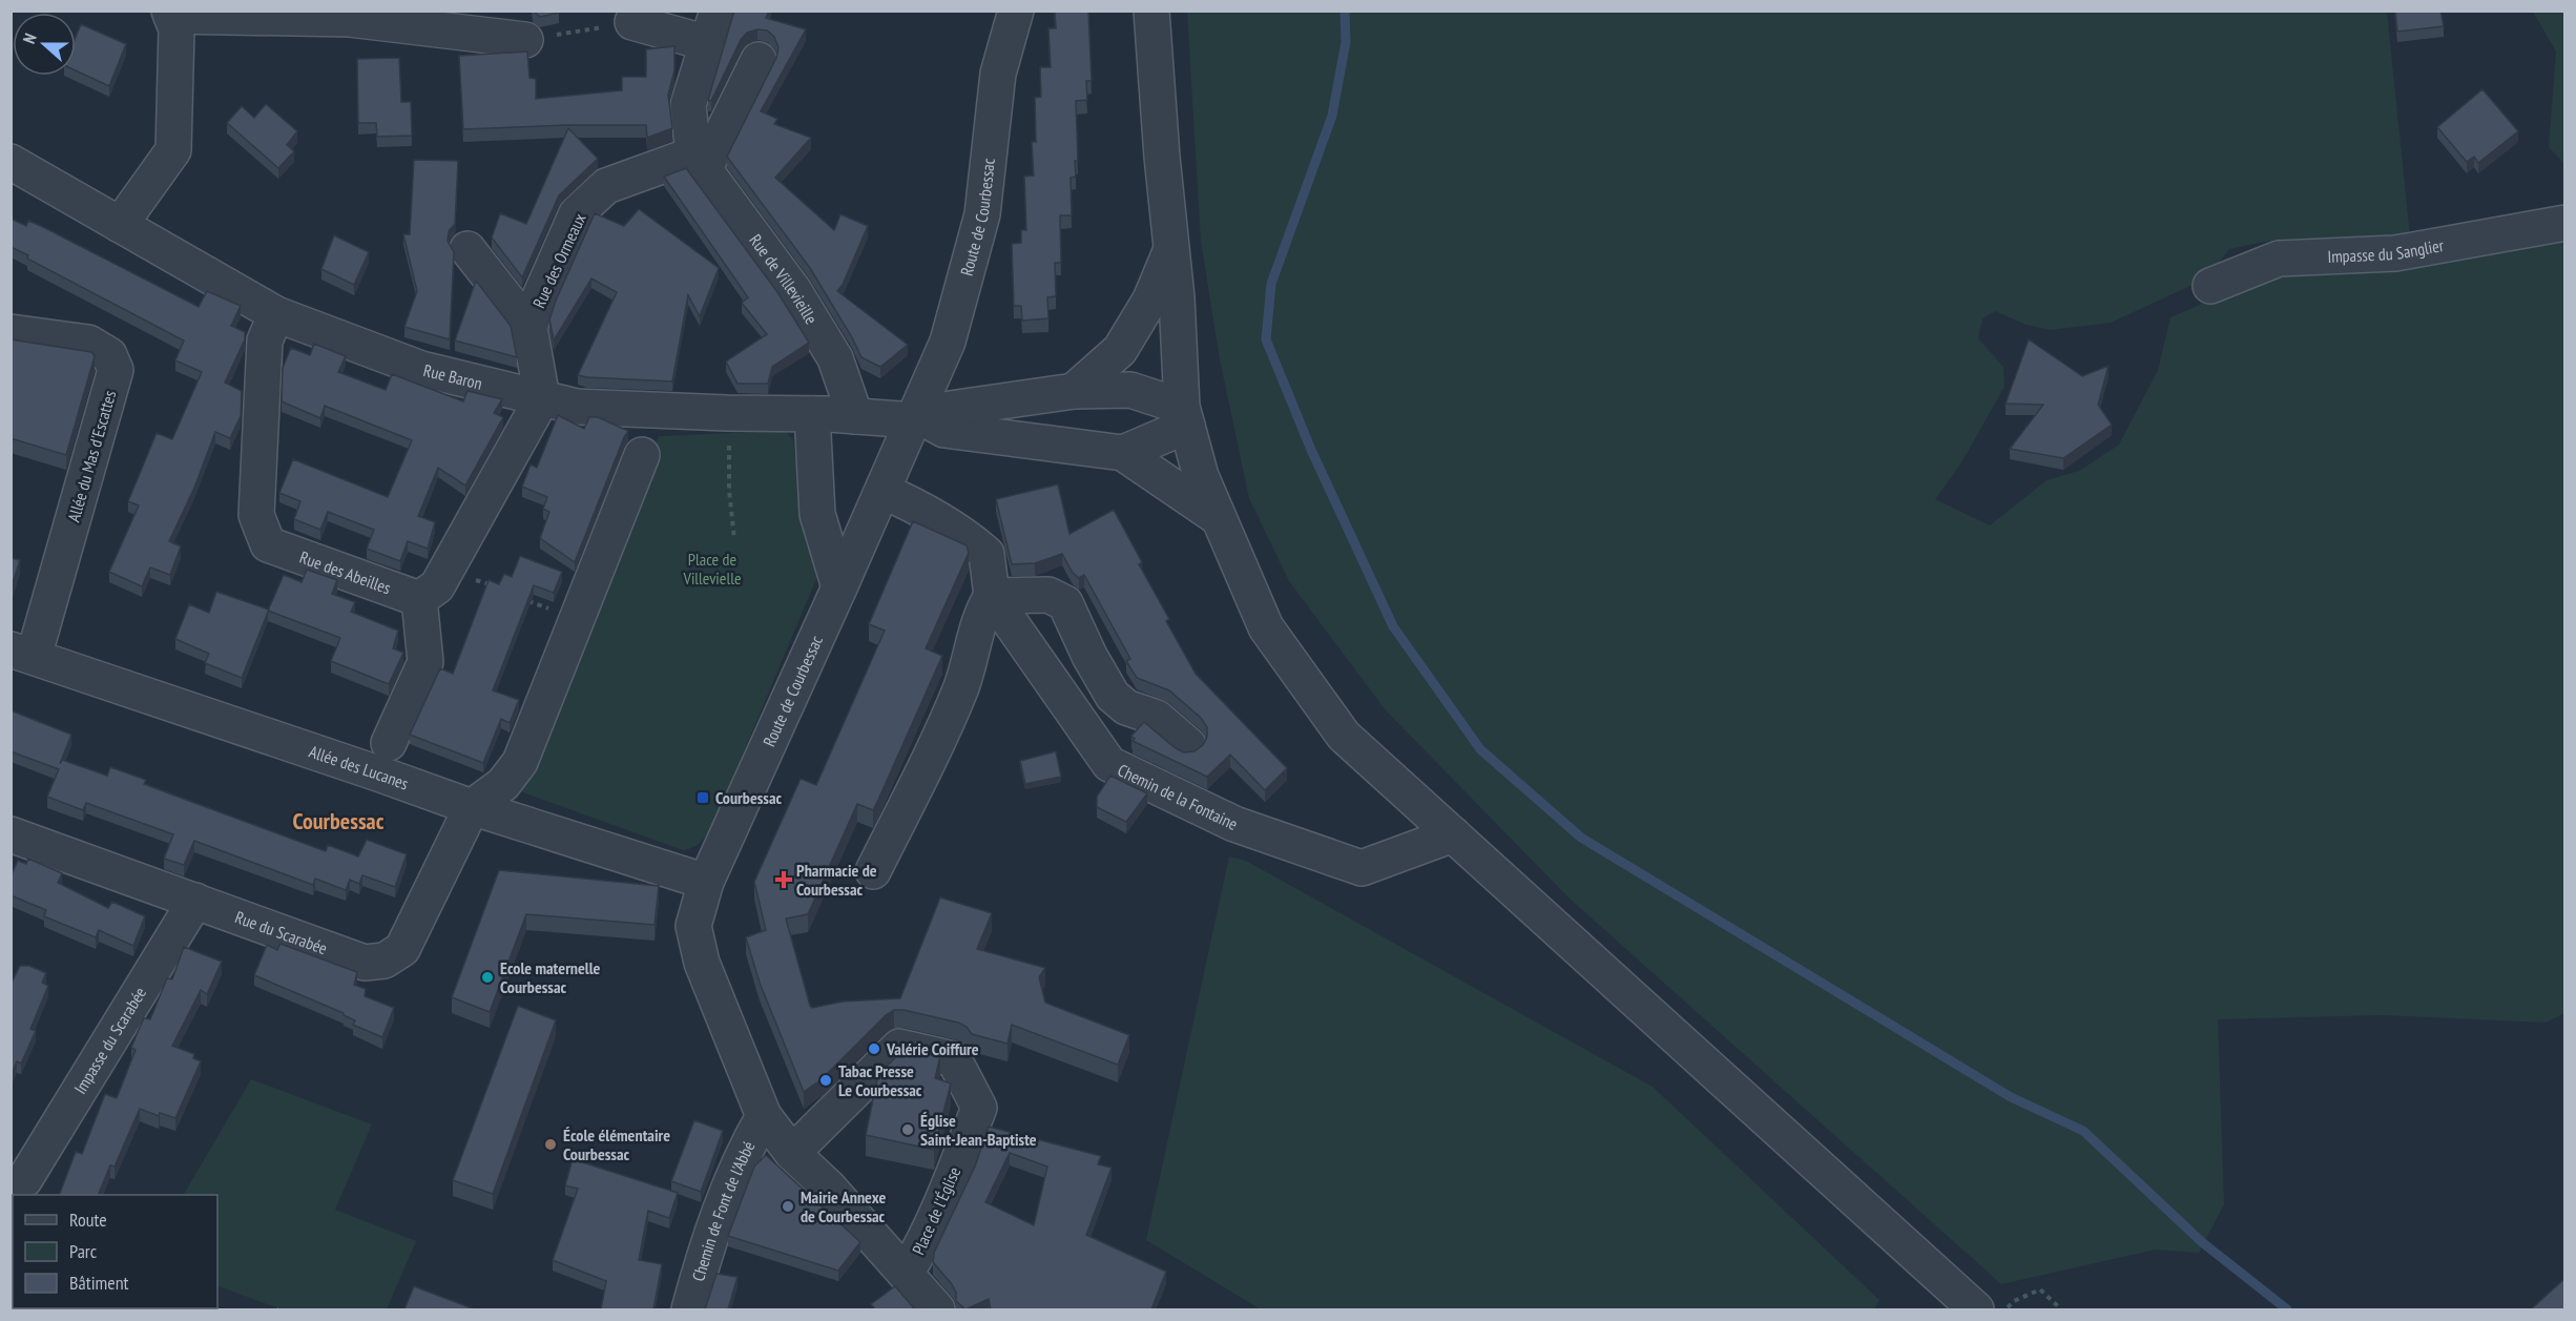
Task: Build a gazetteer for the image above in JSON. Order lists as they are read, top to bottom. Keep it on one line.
{"streets":{"street":["Route de Courbessac","Impasse du Sanglier","Rue des Ormeaux","Rue de Villevieille","Rue Baron","Allée du Mas d'Escattes","Rue des Abeilles","Allée des Lucanes","Chemin de la Fontaine","Rue du Scarabée","Impasse du Scarabée","Place de l'Église","Chemin de Font de l'Abbé"]},"crossings":[["Route de Courbessac","Rue Baron"],["Route de Courbessac","Allée des Lucanes"],["Route de Courbessac","Chemin de la Fontaine"],["Route de Courbessac","Place de l'Église"],["Route de Courbessac","Chemin de Font de l'Abbé"],["Rue des Ormeaux","Rue de Villevieille"],["Rue des Ormeaux","Rue Baron"],["Rue de Villevieille","Rue Baron"],["Rue Baron","Rue des Abeilles"],["Allée du Mas d'Escattes","Allée des Lucanes"],["Allée des Lucanes","Rue du Scarabée"],["Rue du Scarabée","Impasse du Scarabée"]],"districts":["Courbessac"],"parks":["Place de Villevielle"],"places":{"transit":["Courbessac"],"health":["Pharmacie de Courbessac"],"other":["Ecole maternelle Courbessac","Valérie Coiffure","Tabac Presse Le Courbessac","Église Saint-Jean-Baptiste","École élémentaire Courbessac","Mairie Annexe de Courbessac"]},"legend":["Route","Parc","Bâtiment"],"north":"left"}
